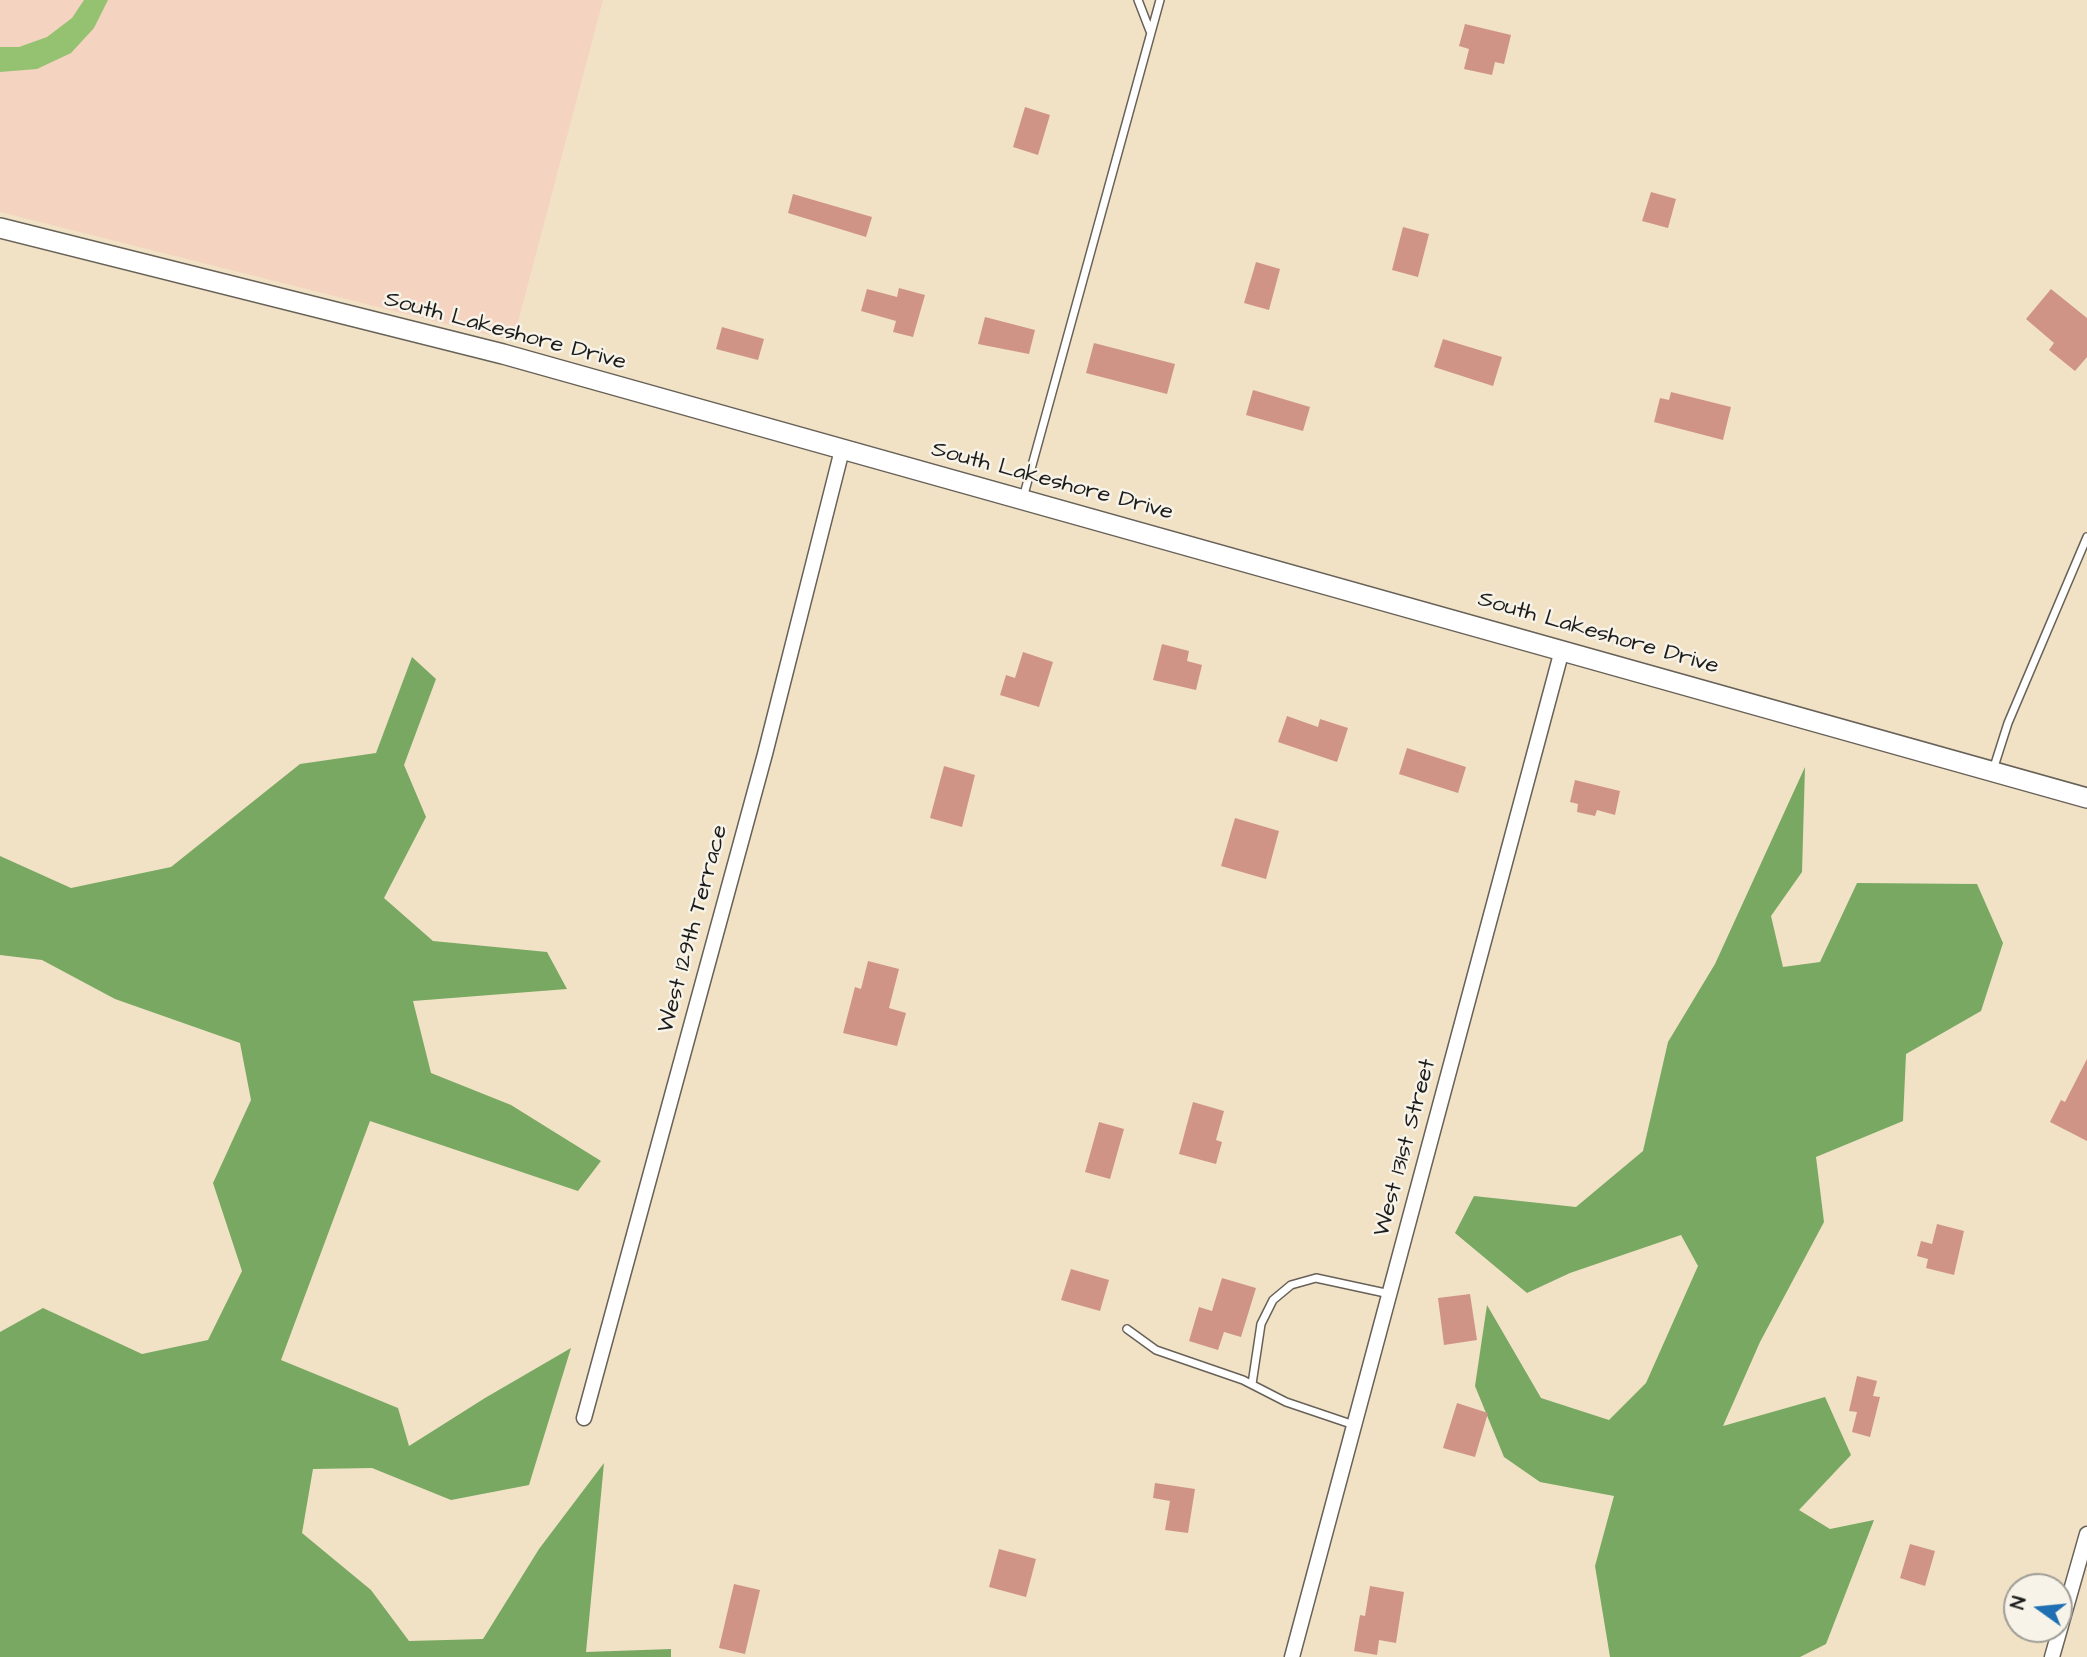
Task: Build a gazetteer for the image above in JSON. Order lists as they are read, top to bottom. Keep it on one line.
{"streets":{"street":["South Lakeshore Drive","West 129th Terrace","West 131st Street"]},"crossings":[["South Lakeshore Drive","West 129th Terrace"],["South Lakeshore Drive","West 131st Street"]],"north":"left"}
